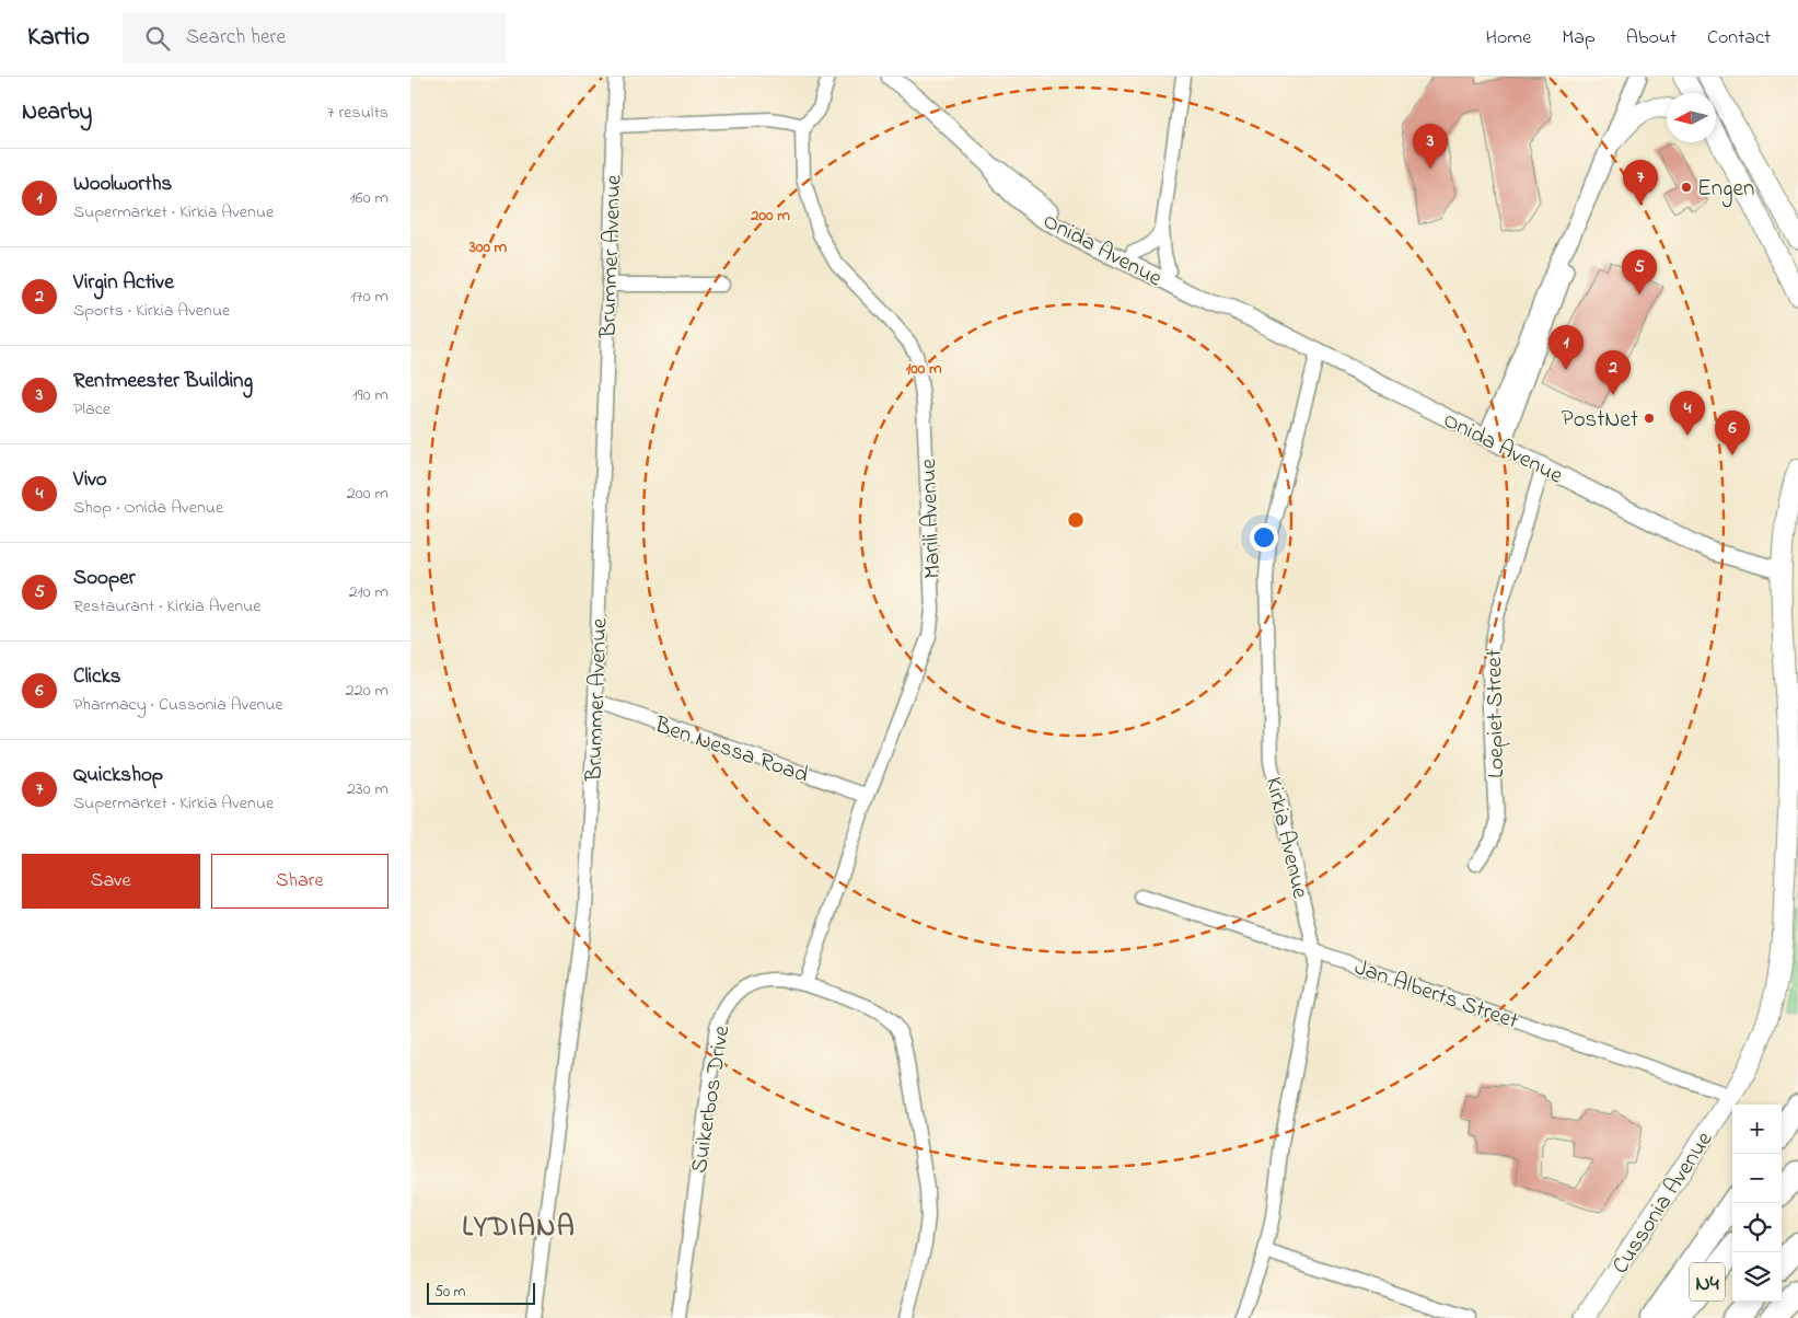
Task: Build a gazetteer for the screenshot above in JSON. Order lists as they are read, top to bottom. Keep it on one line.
{"streets":{"highway":["N4"],"main road":["Cussonia Avenue"],"street":["Onida Avenue","Brummer Avenue","Marili Avenue","Loepiet Street","Ben Nessa Road","Kirkia Avenue","Jan Alberts Street","Suikerbos Drive"]},"crossings":[["Onida Avenue","Loepiet Street"],["Onida Avenue","Kirkia Avenue"],["Onida Avenue","Cussonia Avenue"],["Brummer Avenue","Ben Nessa Road"],["Marili Avenue","Ben Nessa Road"],["Marili Avenue","Suikerbos Drive"],["Kirkia Avenue","Jan Alberts Street"],["Jan Alberts Street","Cussonia Avenue"]],"districts":["LYDIANA"],"places":["Engen","PostNet"],"scale_bar":"50 m","north":"left","page":{"header":"Kartio","search":"Search here","nav":["Home","Map","About","Contact"],"heading":["Nearby","7 results"],"pins":["3","7","5","1","2","4","6"],"list":[{"mark":"1","name":"Woolworths","note":"Supermarket · Kirkia Avenue","value":"160 m"},{"mark":"2","name":"Virgin Active","note":"Sports · Kirkia Avenue","value":"170 m"},{"mark":"3","name":"Rentmeester Building","note":"Place","value":"190 m"},{"mark":"4","name":"Vivo","note":"Shop · Onida Avenue","value":"200 m"},{"mark":"5","name":"Sooper","note":"Restaurant · Kirkia Avenue","value":"210 m"},{"mark":"6","name":"Clicks","note":"Pharmacy · Cussonia Avenue","value":"220 m"},{"mark":"7","name":"Quickshop","note":"Supermarket · Kirkia Avenue","value":"230 m"}],"buttons":["Save","Share"],"map_buttons":["+","−"],"scale":"50 m"},"rings":["200 m","300 m","100 m"]}
